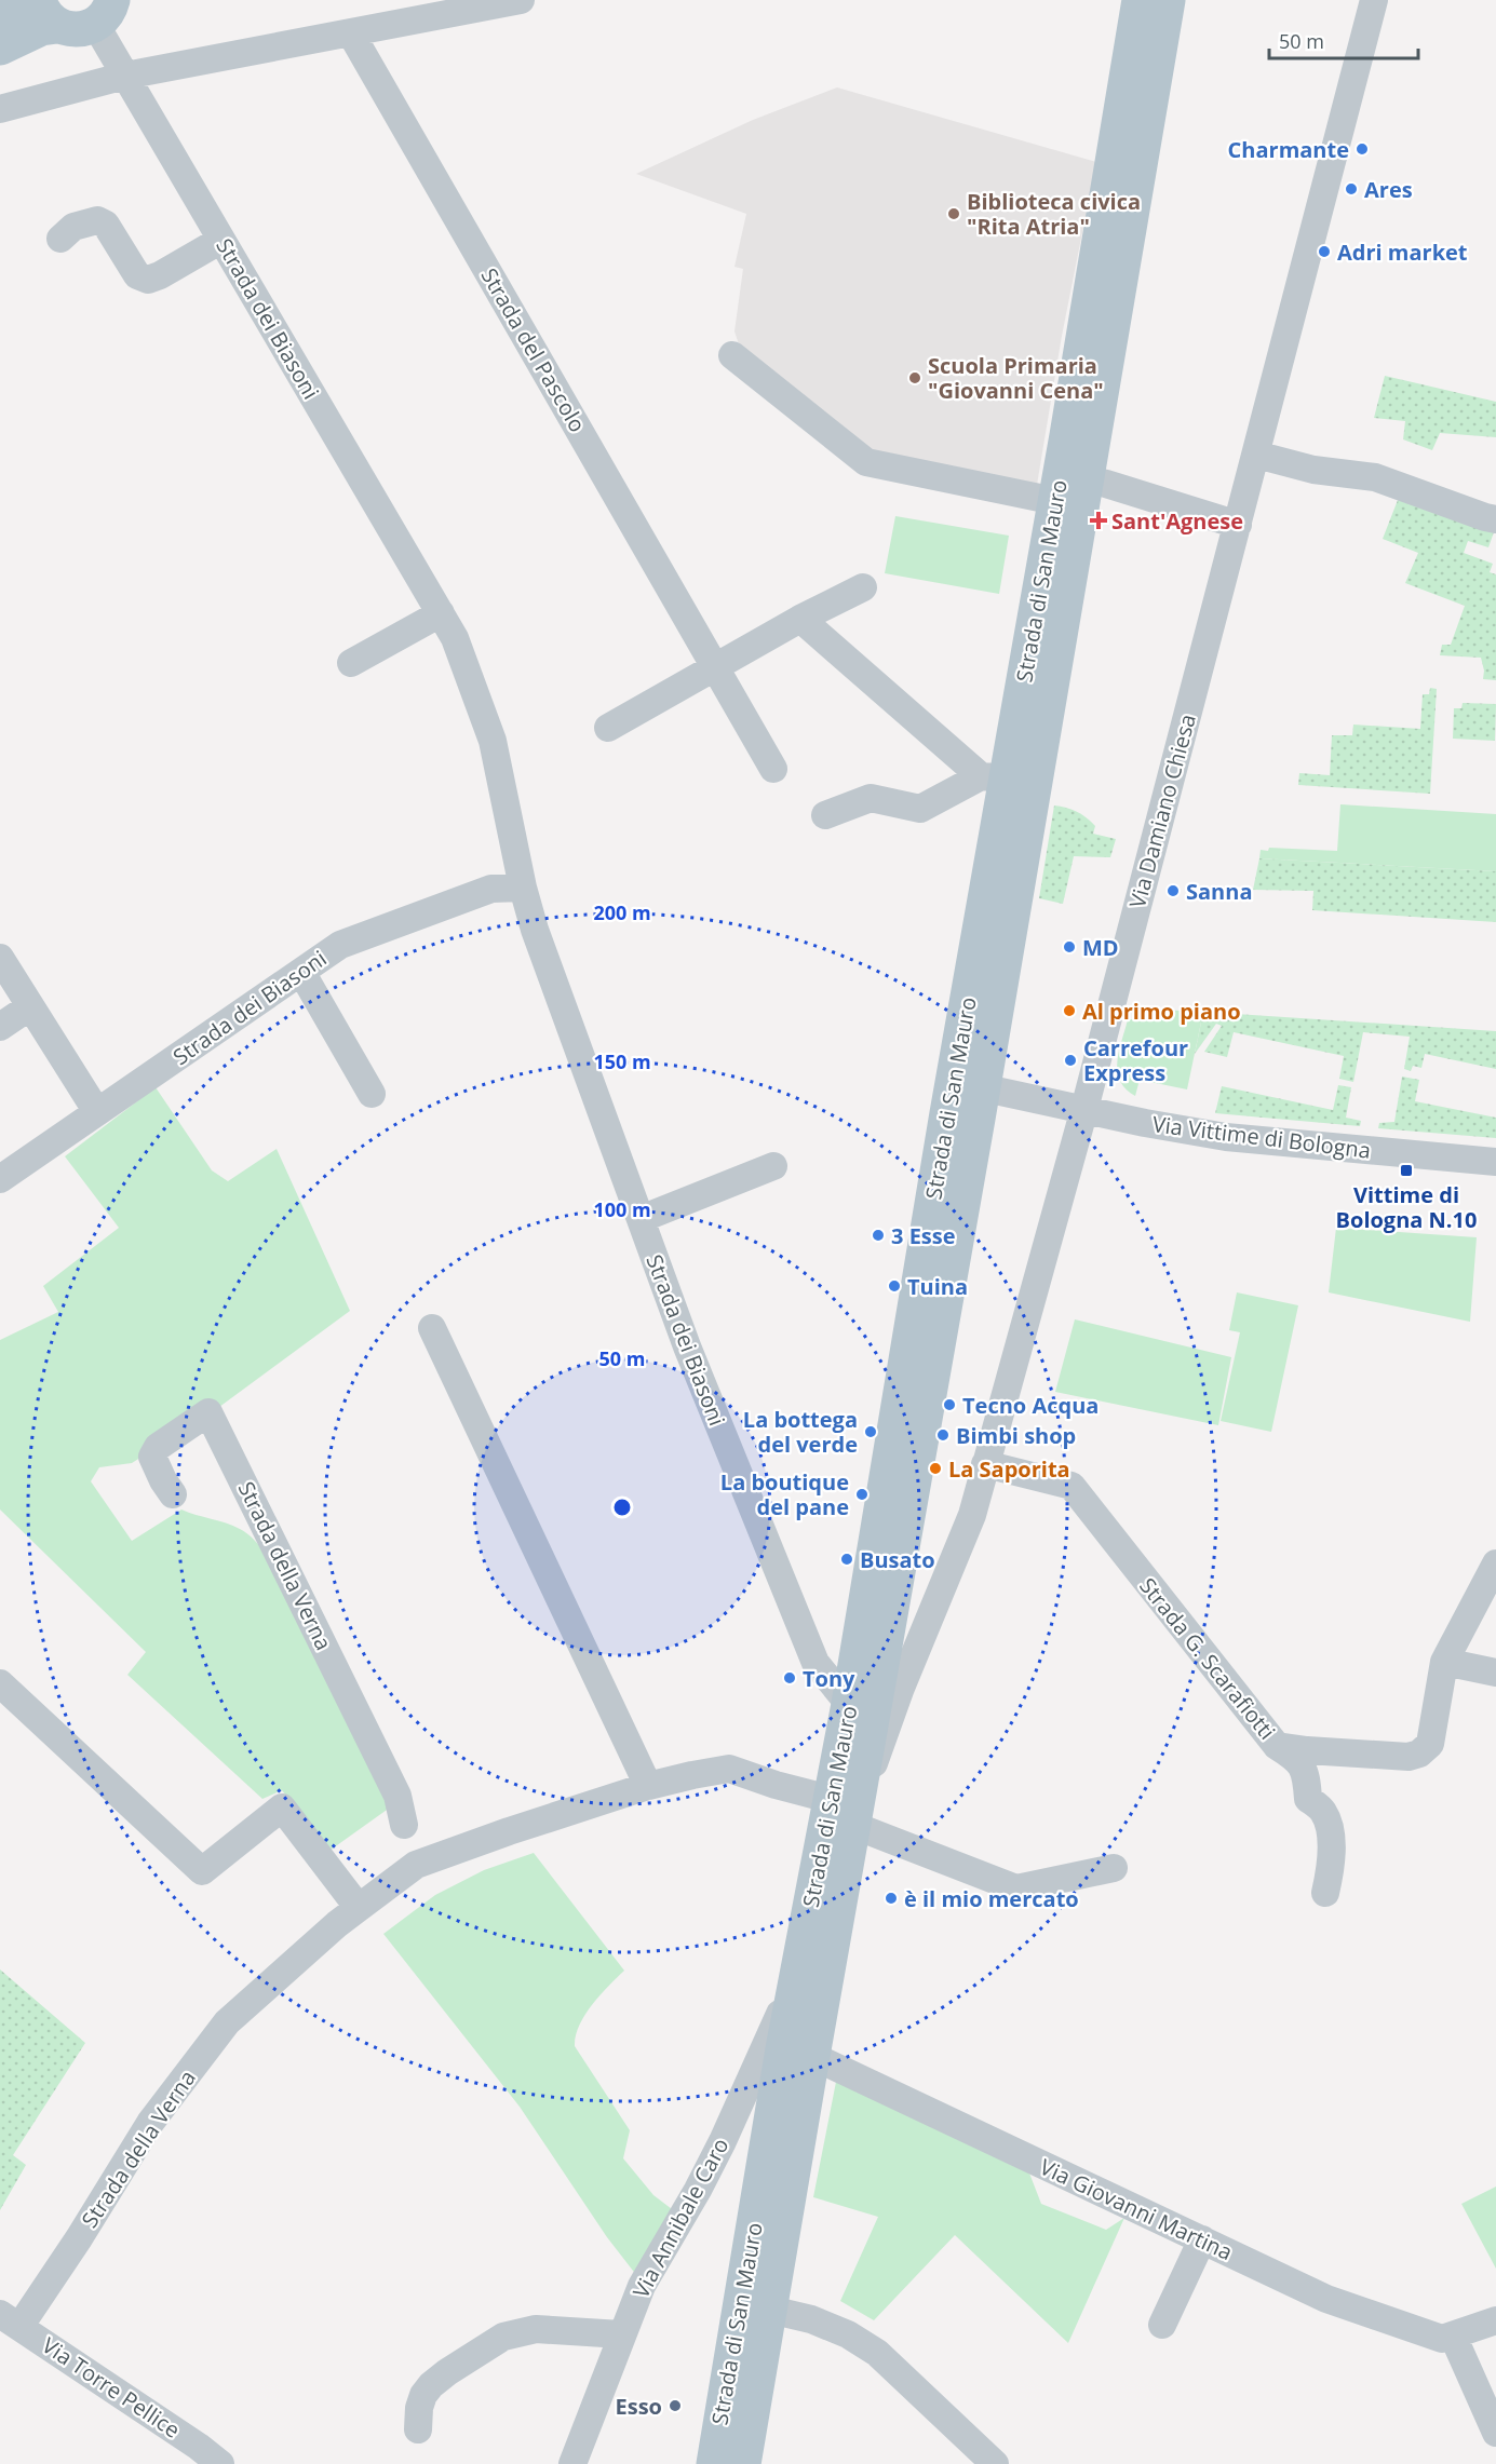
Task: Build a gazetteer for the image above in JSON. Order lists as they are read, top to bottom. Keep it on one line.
{"streets":{"main road":["Strada di San Mauro"],"street":["Strada dei Biasoni","Strada del Pascolo","Via Damiano Chiesa","Via Vittime di Bologna","Strada della Verna","Strada G. Scarafiotti","Via Giovanni Martina","Via Annibale Caro","Via Torre Pellice"]},"crossings":[["Strada dei Biasoni","Strada di San Mauro"],["Strada dei Biasoni","Via Damiano Chiesa"],["Strada di San Mauro","Via Damiano Chiesa"],["Strada di San Mauro","Via Vittime di Bologna"],["Strada di San Mauro","Strada della Verna"],["Strada di San Mauro","Via Giovanni Martina"],["Strada di San Mauro","Via Annibale Caro"],["Via Damiano Chiesa","Via Vittime di Bologna"],["Via Damiano Chiesa","Strada G. Scarafiotti"],["Strada della Verna","Via Torre Pellice"]],"places":{"other":["Charmante","Ares","Biblioteca civica \"Rita Atria\"","Adri market","Scuola Primaria \"Giovanni Cena\"","Sanna","MD","Al primo piano","Carrefour Express","3 Esse","Tuina","Tecno Acqua","La bottega del verde","Bimbi shop","La Saporita","La boutique del pane","Busato","Tony","è il mio mercato","Esso"],"health":["Sant'Agnese"],"transit":["Vittime di Bologna N.10"]},"scale_bar":"50 m","rings":["200 m","150 m","100 m","50 m"]}
